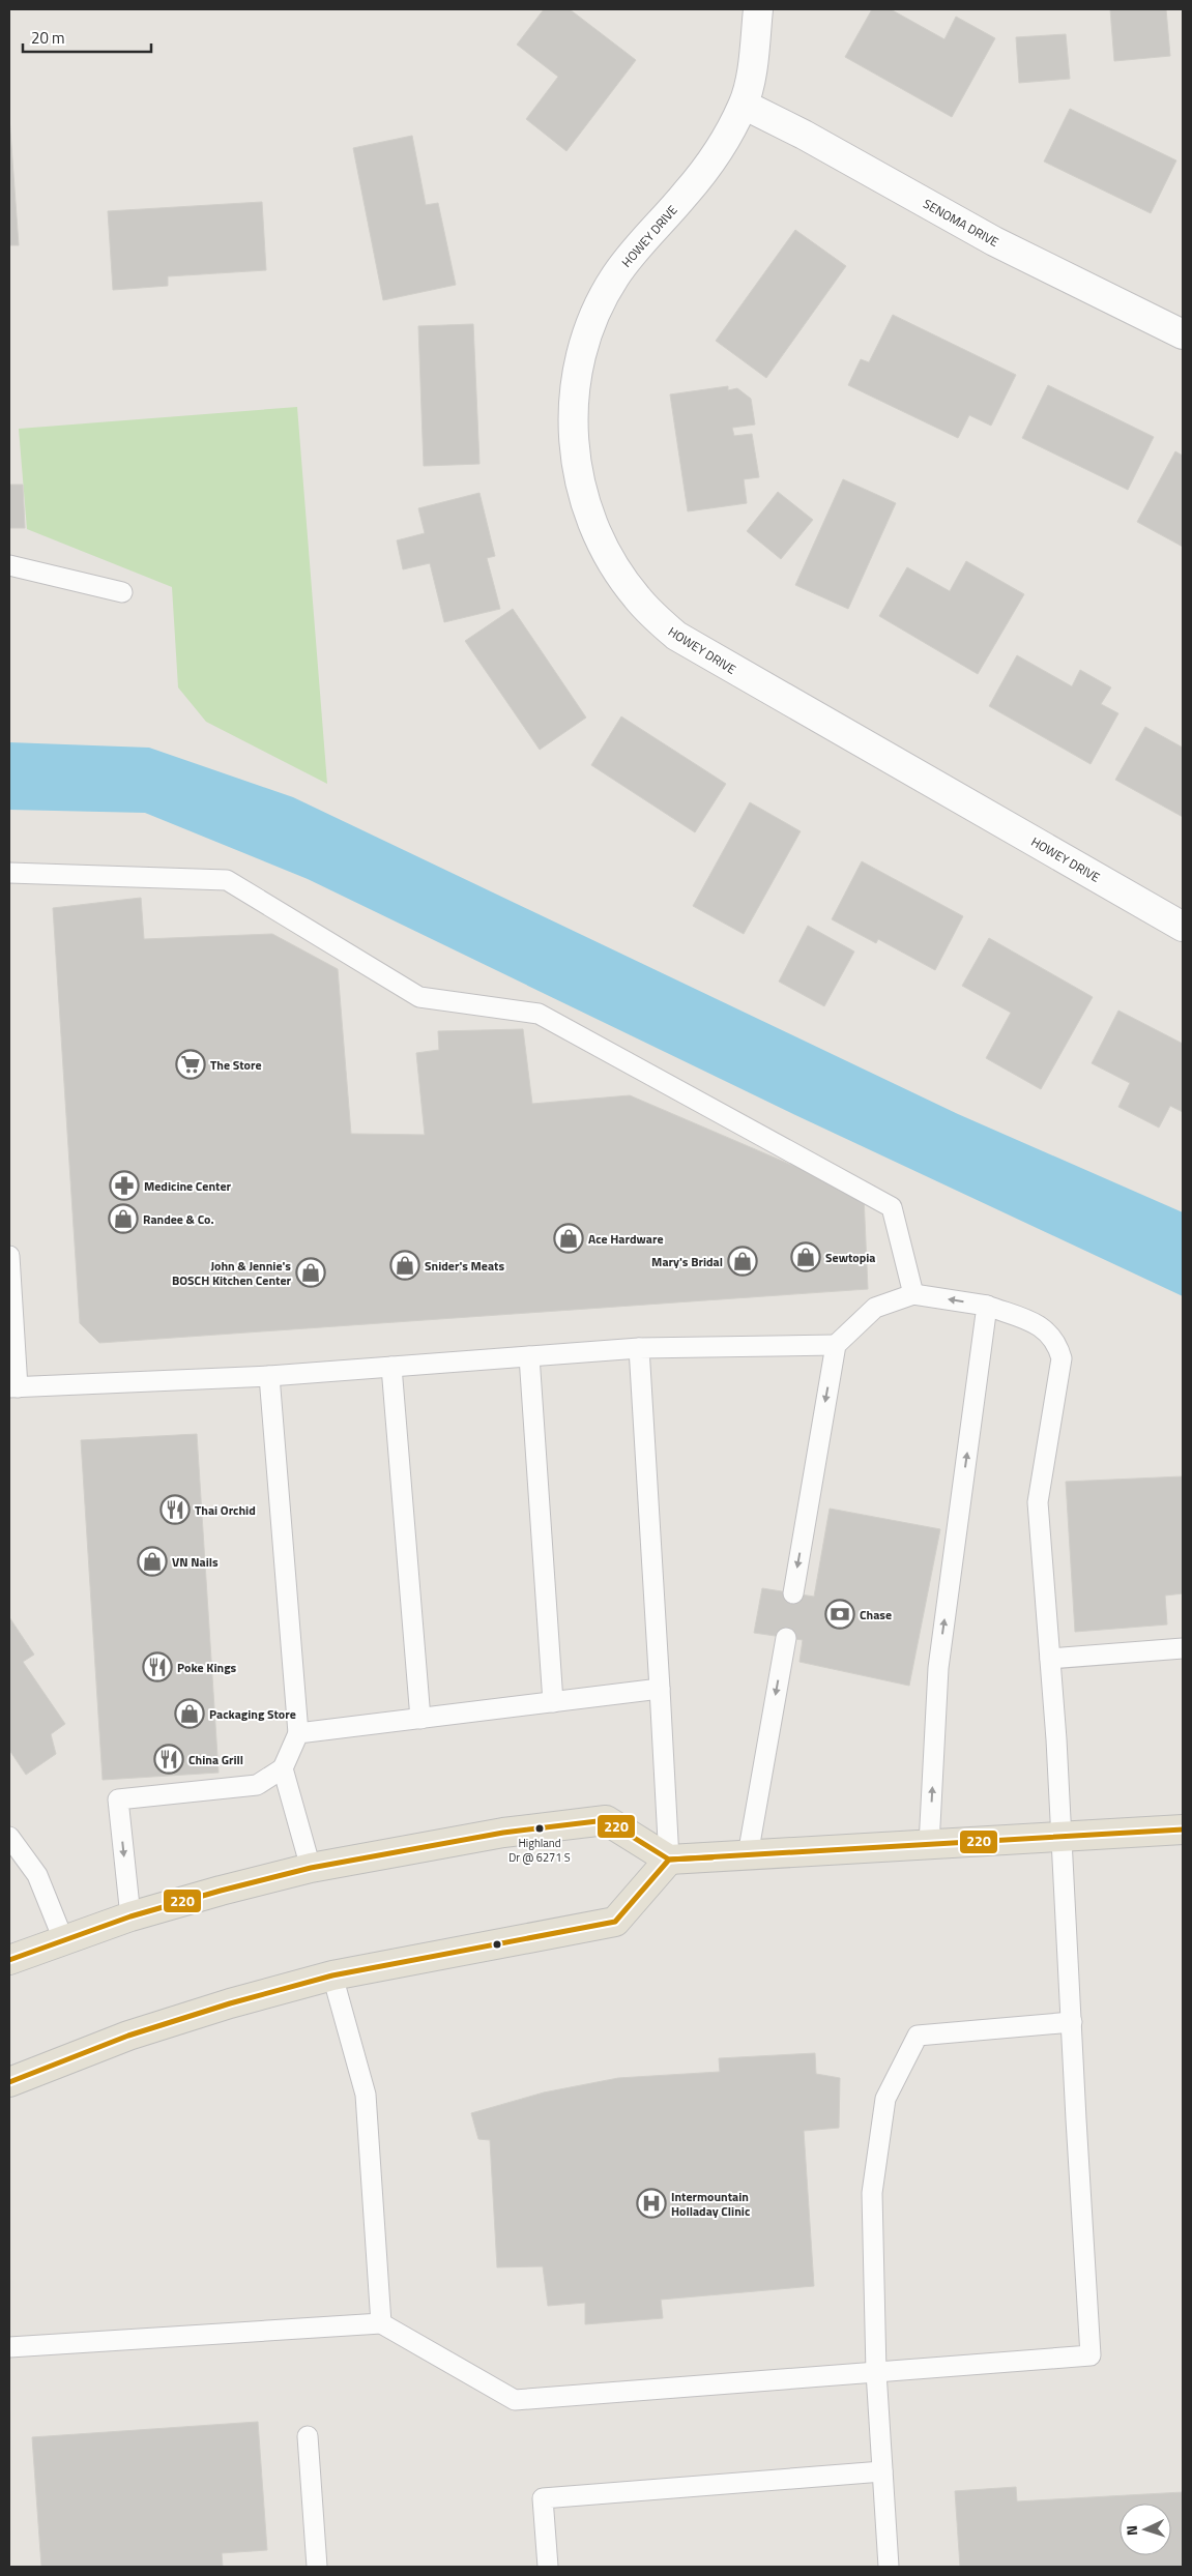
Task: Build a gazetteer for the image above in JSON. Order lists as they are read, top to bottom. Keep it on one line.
{"streets":{"street":["SENOMA DRIVE","HOWEY DRIVE"]},"crossings":[["SENOMA DRIVE","HOWEY DRIVE"]],"places":{"supermarket":["The Store"],"pharmacy":["Medicine Center"],"shop":["Randee & Co.","Ace Hardware","Sewtopia","Mary's Bridal","Snider's Meats","John & Jennie's BOSCH Kitchen Center","VN Nails","Packaging Store"],"restaurant":["Thai Orchid","Poke Kings","China Grill"],"bank":["Chase"],"other":["Highland Dr @ 6271 S"],"hospital":["Intermountain Holladay Clinic"]},"lines":["transit line 220"],"scale_bar":"20 m","north":"left"}
